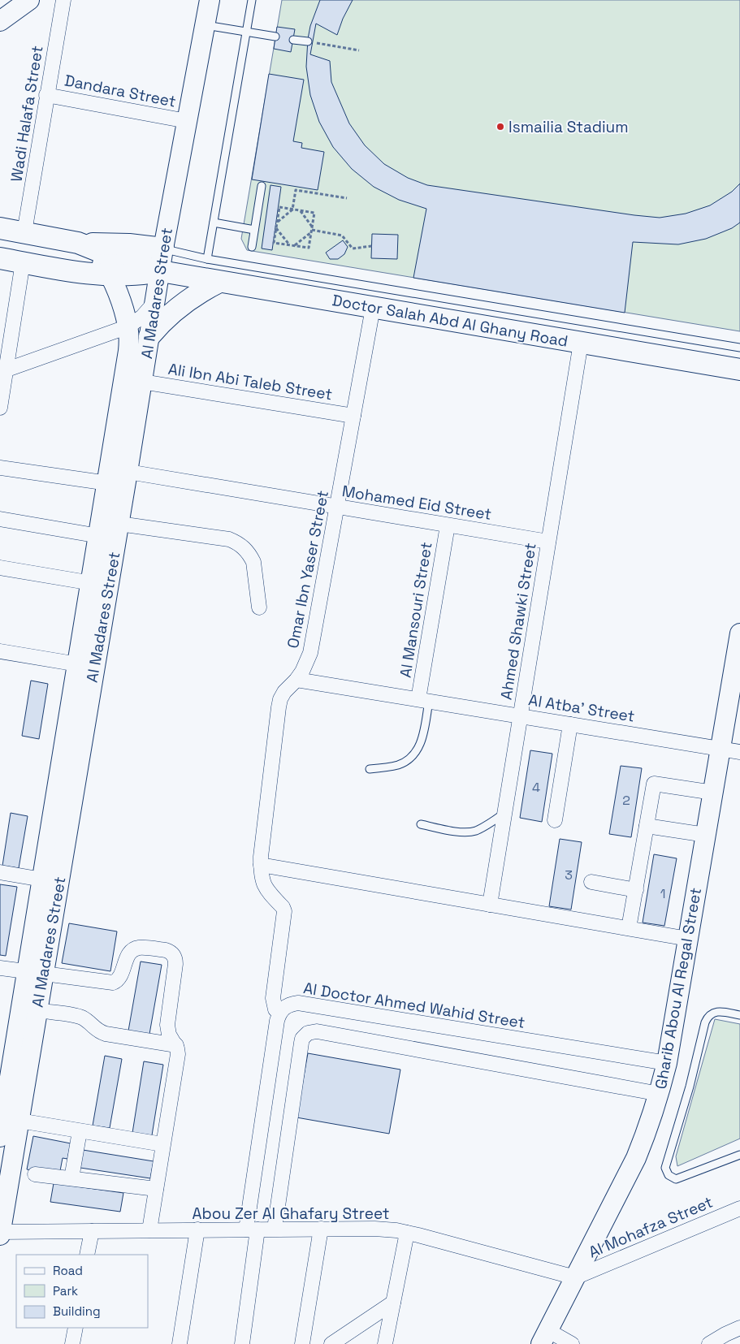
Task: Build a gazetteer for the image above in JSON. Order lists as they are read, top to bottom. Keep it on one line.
{"streets":{"main road":["Al Madares Street","Doctor Salah Abd Al Ghany Road","Gharib Abou Al Regal Street"],"street":["Dandara Street","Wadi Halafa Street","Ali Ibn Abi Taleb Street","Mohamed Eid Street","Omar Ibn Yaser Street","Al Mansouri Street","Ahmed Shawki Street","Al Atba' Street","Al Doctor Ahmed Wahid Street","Abou Zer Al Ghafary Street","Al Mohafza Street"]},"crossings":[["Dandara Street","Wadi Halafa Street"],["Dandara Street","Al Madares Street"],["Wadi Halafa Street","Doctor Salah Abd Al Ghany Road"],["Al Madares Street","Doctor Salah Abd Al Ghany Road"],["Al Madares Street","Ali Ibn Abi Taleb Street"],["Al Madares Street","Mohamed Eid Street"],["Al Madares Street","Abou Zer Al Ghafary Street"],["Doctor Salah Abd Al Ghany Road","Omar Ibn Yaser Street"],["Doctor Salah Abd Al Ghany Road","Ahmed Shawki Street"],["Ali Ibn Abi Taleb Street","Omar Ibn Yaser Street"],["Mohamed Eid Street","Omar Ibn Yaser Street"],["Mohamed Eid Street","Al Mansouri Street"],["Mohamed Eid Street","Ahmed Shawki Street"],["Omar Ibn Yaser Street","Al Atba' Street"],["Omar Ibn Yaser Street","Al Doctor Ahmed Wahid Street"],["Al Mansouri Street","Al Atba' Street"],["Ahmed Shawki Street","Al Atba' Street"],["Al Atba' Street","Gharib Abou Al Regal Street"],["Gharib Abou Al Regal Street","Al Doctor Ahmed Wahid Street"],["Gharib Abou Al Regal Street","Abou Zer Al Ghafary Street"],["Gharib Abou Al Regal Street","Al Mohafza Street"],["Abou Zer Al Ghafary Street","Al Mohafza Street"]],"places":["Ismailia Stadium"],"house_numbers":["4","2","3","1"],"legend":["Road","Park","Building"]}
